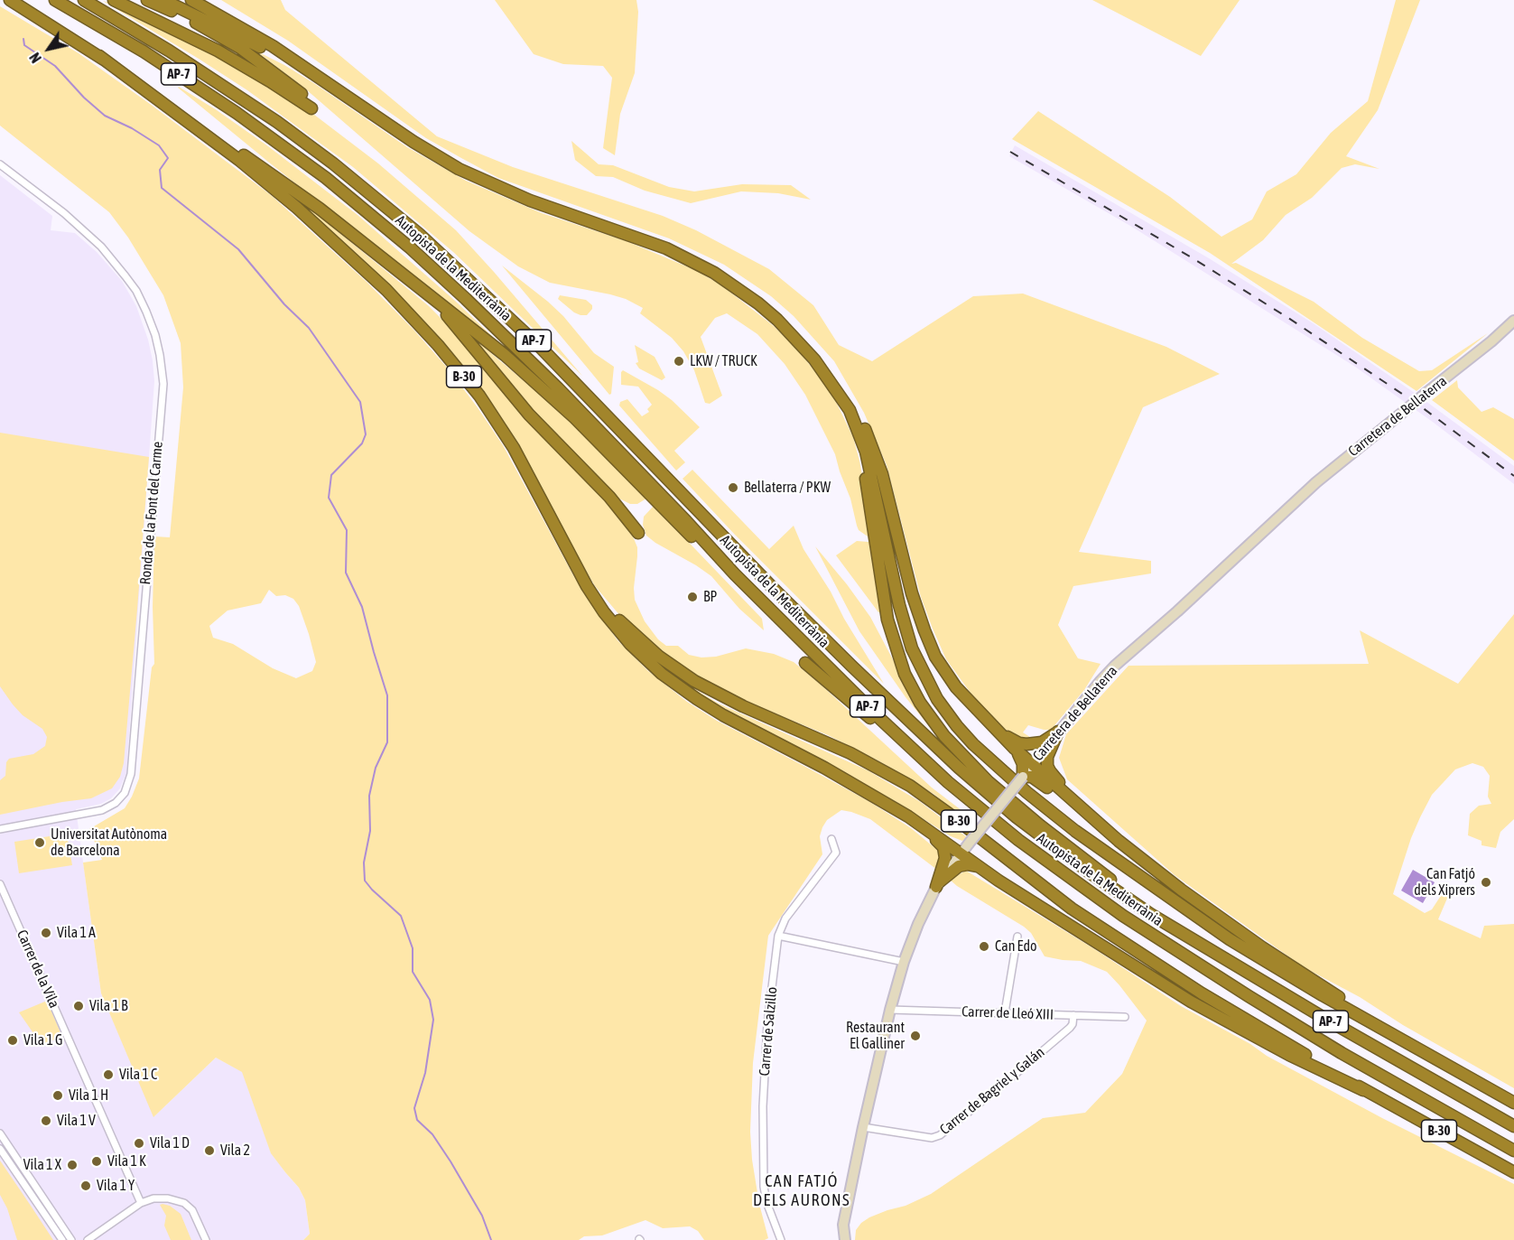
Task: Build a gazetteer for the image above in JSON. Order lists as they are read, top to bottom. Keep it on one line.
{"streets":{"highway":["AP-7","Autopista de la Mediterrània","B-30"],"street":["Carretera de Bellaterra","Ronda de la Font del Carme","Carrer de la Vila","Carrer de Lleó XIII","Carrer de Salzillo","Carrer de Bagriel y Galán"]},"crossings":[["Carretera de Bellaterra","Carrer de Lleó XIII"],["Carretera de Bellaterra","Carrer de Bagriel y Galán"],["Carrer de Lleó XIII","Carrer de Bagriel y Galán"]],"districts":["CAN FATJÓ DELS AURONS"],"places":["LKW / TRUCK","Bellaterra / PKW","BP","Universitat Autònoma de Barcelona","Can Fatjó dels Xiprers","Vila 1 A","Can Edo","Vila 1 B","Restaurant El Galliner","Vila 1 G","Vila 1 C","Vila 1 H","Vila 1 V","Vila 1 D","Vila 2","Vila 1 K","Vila 1 X","Vila 1 Y"],"north":"bottom left"}
